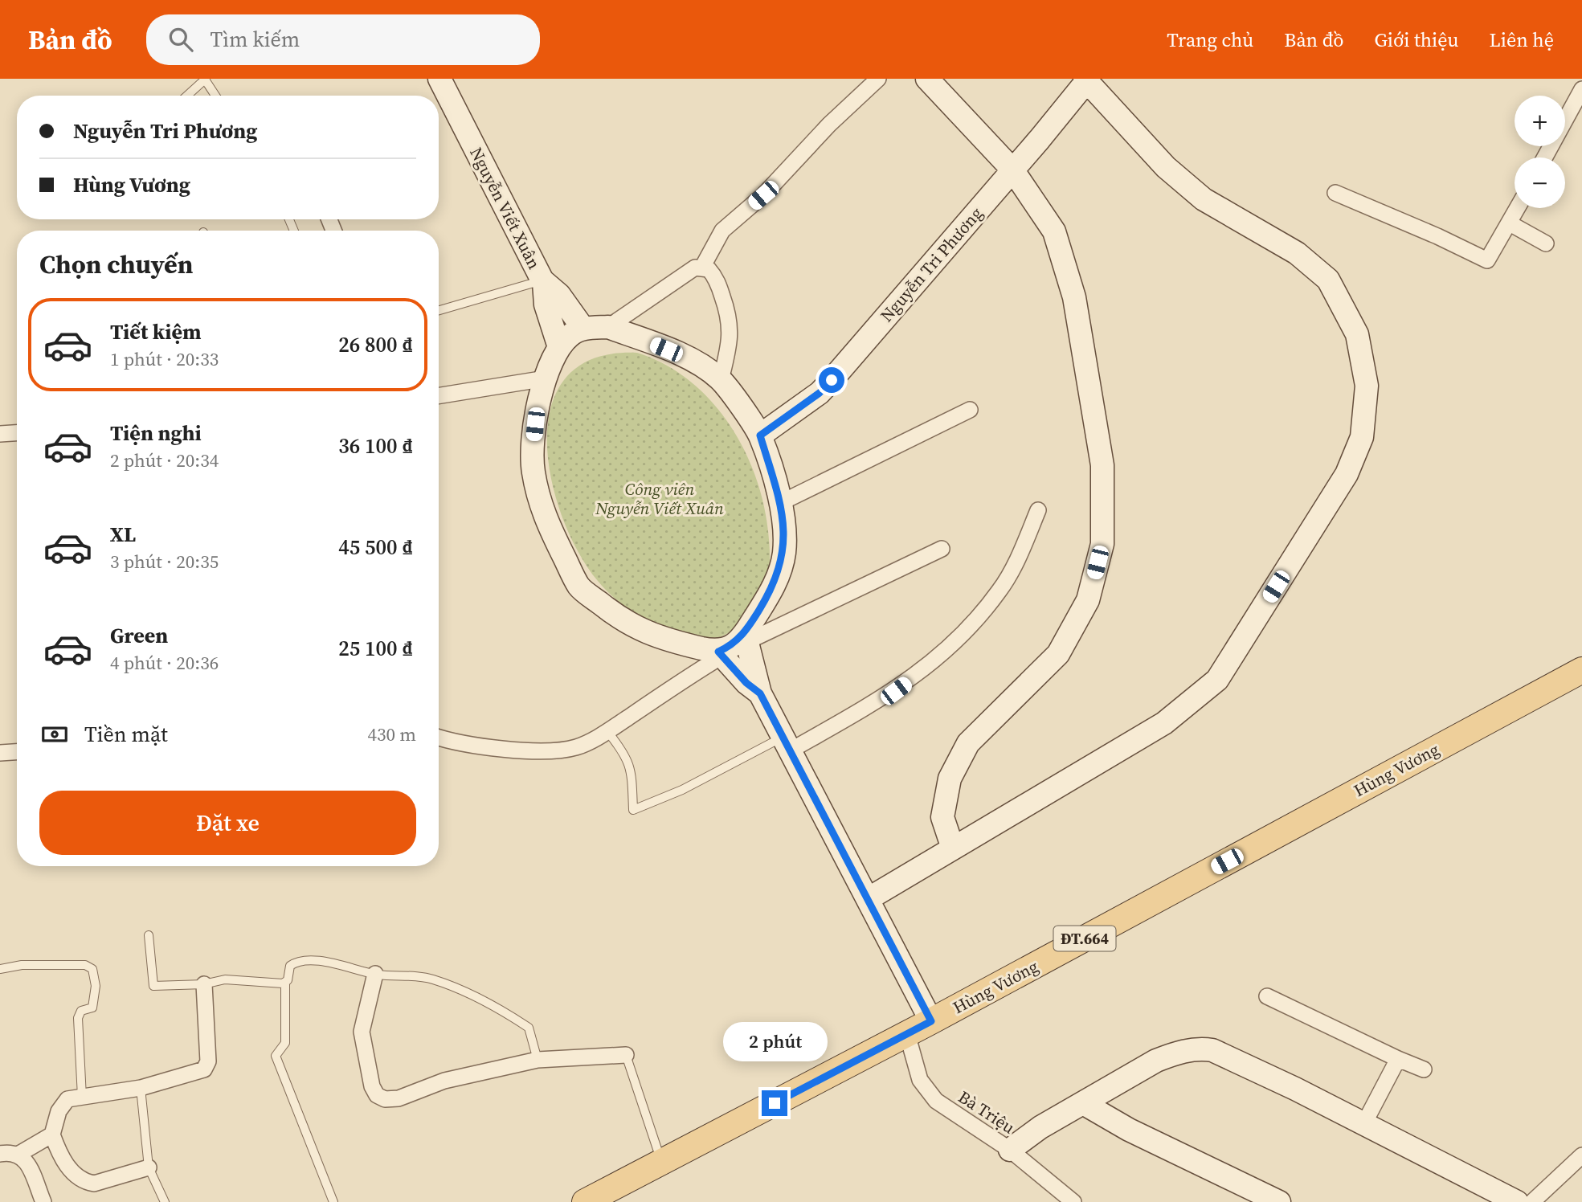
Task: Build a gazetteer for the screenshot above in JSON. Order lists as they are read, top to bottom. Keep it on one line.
{"streets":{"main road":["Hùng Vương","ĐT.664"],"street":["Nguyễn Viết Xuân","Nguyễn Tri Phương","Bà Triệu"]},"crossings":[["Hùng Vương","Bà Triệu"]],"parks":["Công viên Nguyễn Viết Xuân"],"page":{"header":"Bản đồ","search":"Tìm kiếm","nav":["Trang chủ","Bản đồ","Giới thiệu","Liên hệ"],"map_buttons":["+","−"],"banner":["Nguyễn Tri Phương","Hùng Vương"],"heading":"Chọn chuyến","list":[{"name":"Tiết kiệm","note":"1 phút · 20:33","value":"26 800 ₫"},{"name":"Tiện nghi","note":"2 phút · 20:34","value":"36 100 ₫"},{"name":"XL","note":"3 phút · 20:35","value":"45 500 ₫"},{"name":"Green","note":"4 phút · 20:36","value":"25 100 ₫"}],"pay":["Tiền mặt","430 m"],"buttons":"Đặt xe","bubble":"2 phút"}}
